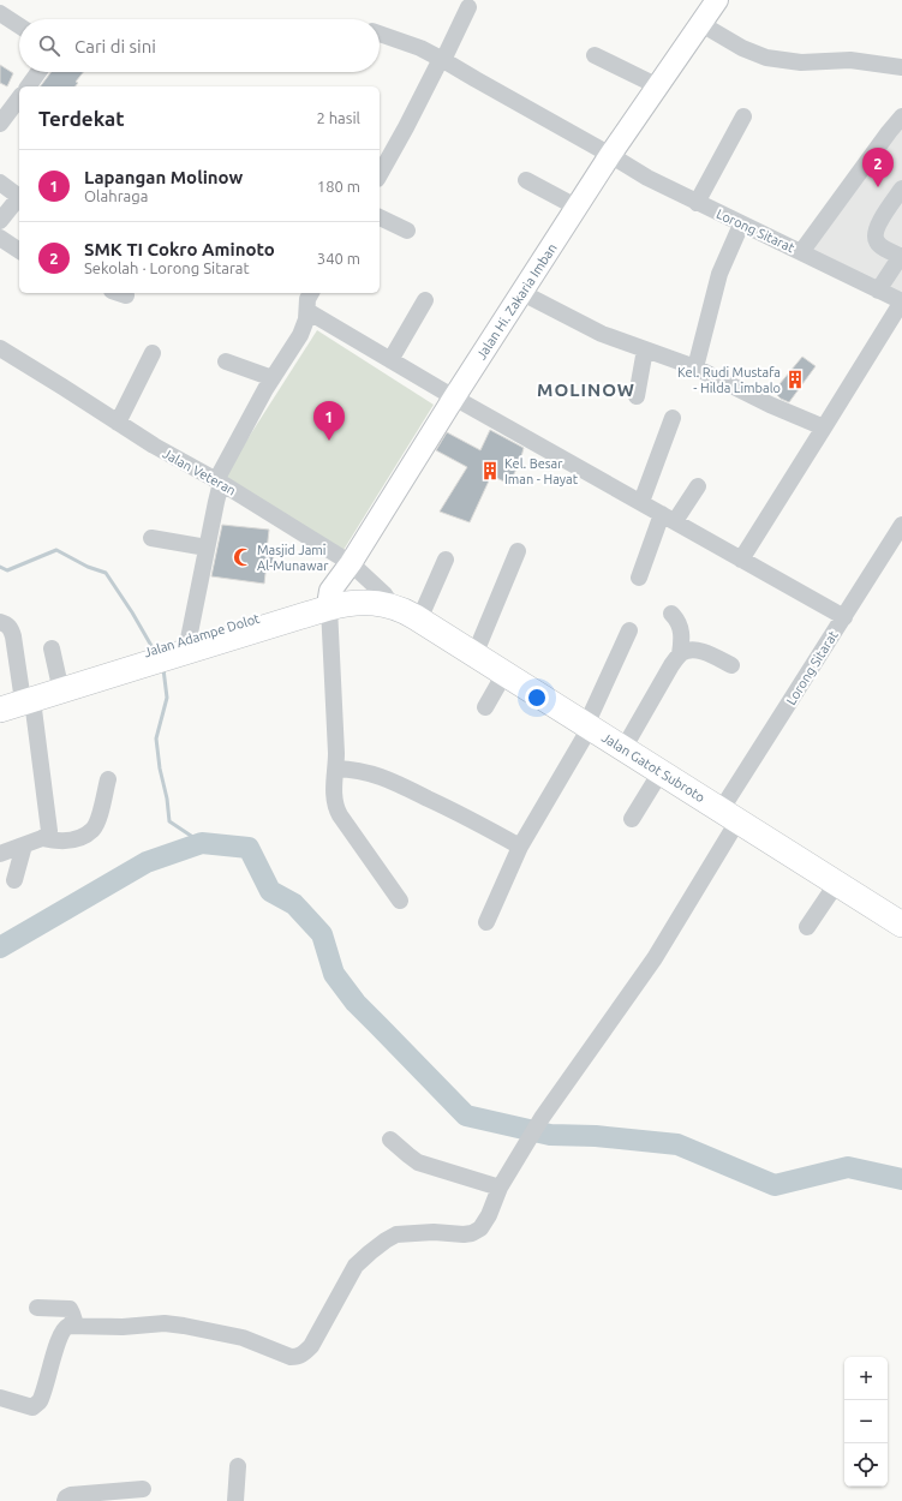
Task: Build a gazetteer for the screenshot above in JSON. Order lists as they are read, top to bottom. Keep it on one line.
{"streets":{"highway":["Jalan Adampe Dolot","Jalan Gatot Subroto"],"main road":["Jalan Hi. Zakaria Imban"],"street":["Lorong Sitarat","Jalan Veteran"]},"crossings":[["Lorong Sitarat","Jalan Hi. Zakaria Imban"],["Lorong Sitarat","Jalan Gatot Subroto"],["Jalan Hi. Zakaria Imban","Jalan Veteran"],["Jalan Hi. Zakaria Imban","Jalan Adampe Dolot"],["Jalan Veteran","Jalan Adampe Dolot"],["Jalan Veteran","Jalan Gatot Subroto"],["Jalan Adampe Dolot","Jalan Gatot Subroto"]],"districts":["MOLINOW"],"places":{"building":["Kel. Rudi Mustafa - Hilda Limbalo","Kel. Besar Iman - Hayat"],"mosque":["Masjid Jami Al-Munawar"]},"page":{"search":"Cari di sini","heading":["Terdekat","2 hasil"],"pins":["2","1"],"list":[{"mark":"1","name":"Lapangan Molinow","note":"Olahraga","value":"180 m"},{"mark":"2","name":"SMK TI Cokro Aminoto","note":"Sekolah · Lorong Sitarat","value":"340 m"}],"map_buttons":["+","−"]}}
